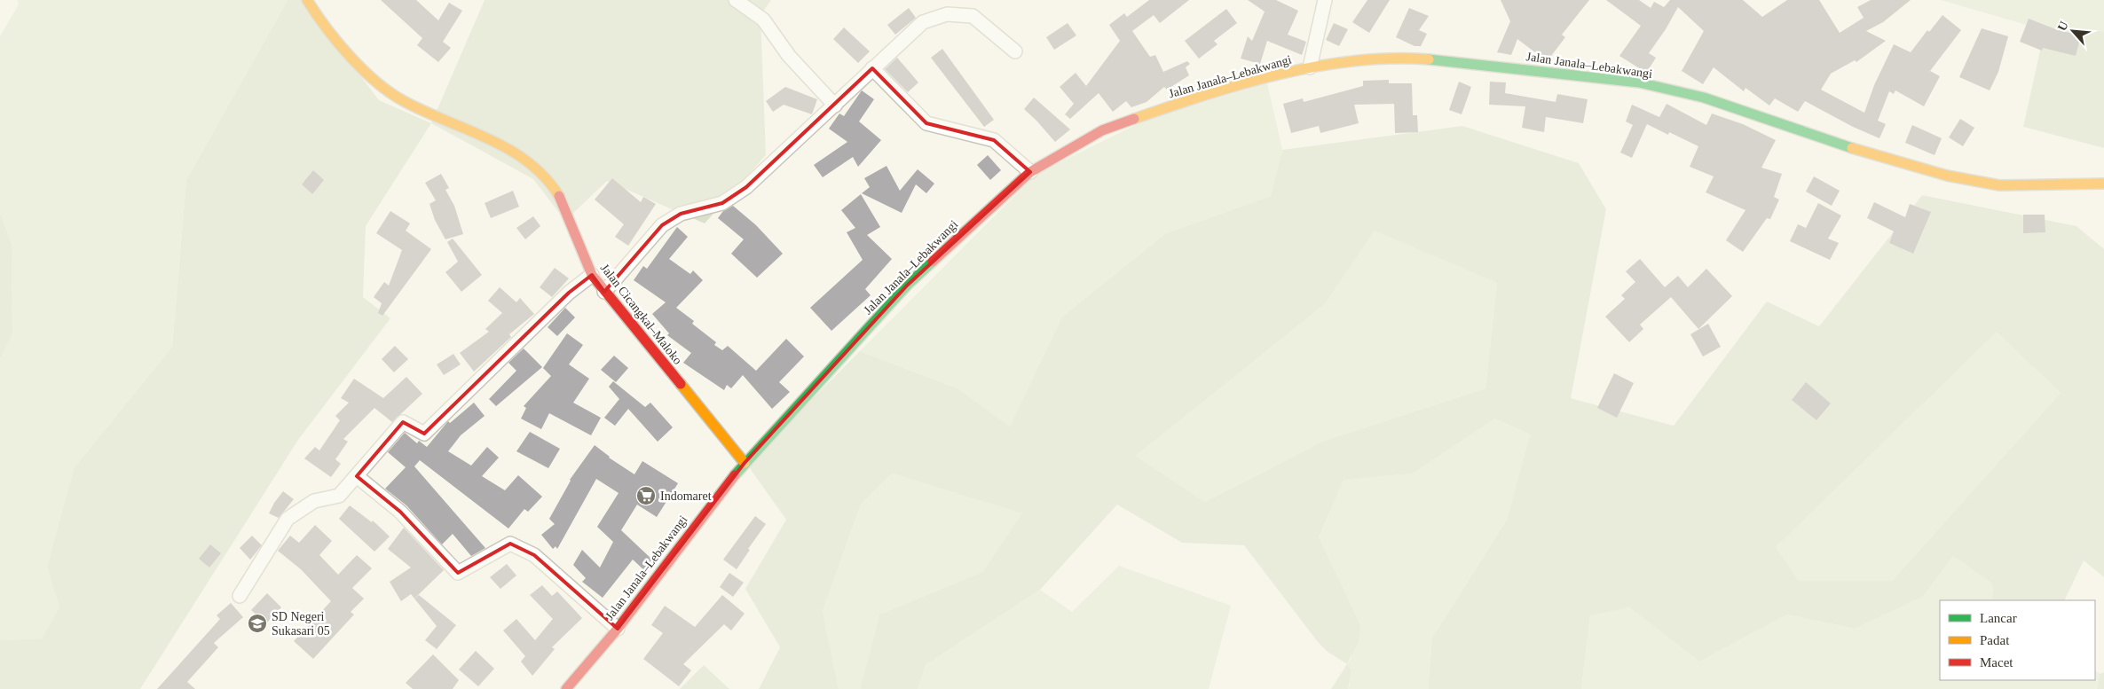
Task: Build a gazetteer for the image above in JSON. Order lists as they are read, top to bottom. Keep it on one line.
{"streets":{"main road":["Jalan Janala–Lebakwangi","Jalan Cicangkal–Maloko"]},"crossings":[["Jalan Janala–Lebakwangi","Jalan Cicangkal–Maloko"]],"places":{"supermarket":["Indomaret"],"school or university":["SD Negeri Sukasari 05"]},"legend":["Lancar","Padat","Macet"],"north":"top left"}
